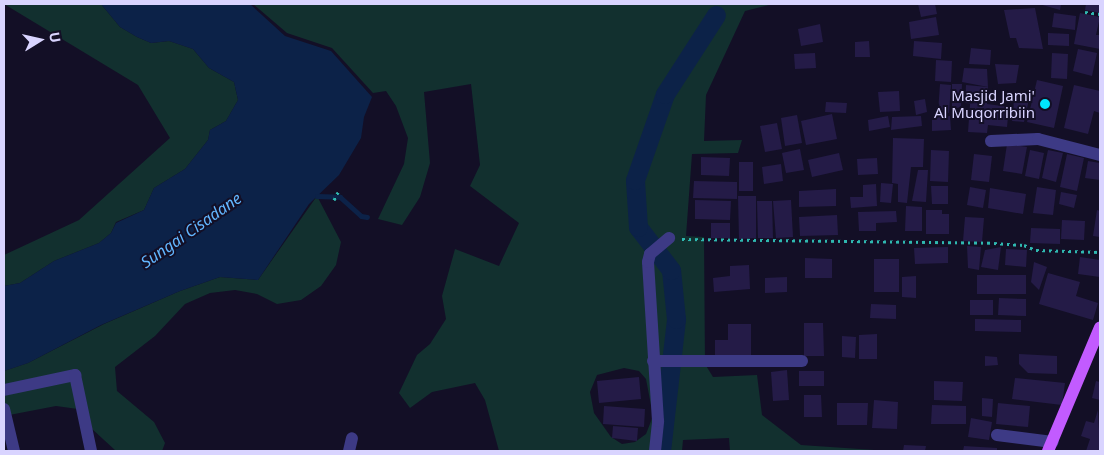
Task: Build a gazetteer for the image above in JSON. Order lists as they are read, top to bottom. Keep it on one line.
{"water":["Sungai Cisadane"],"places":["Masjid Jami' Al Muqorribiin"],"north":"right"}
